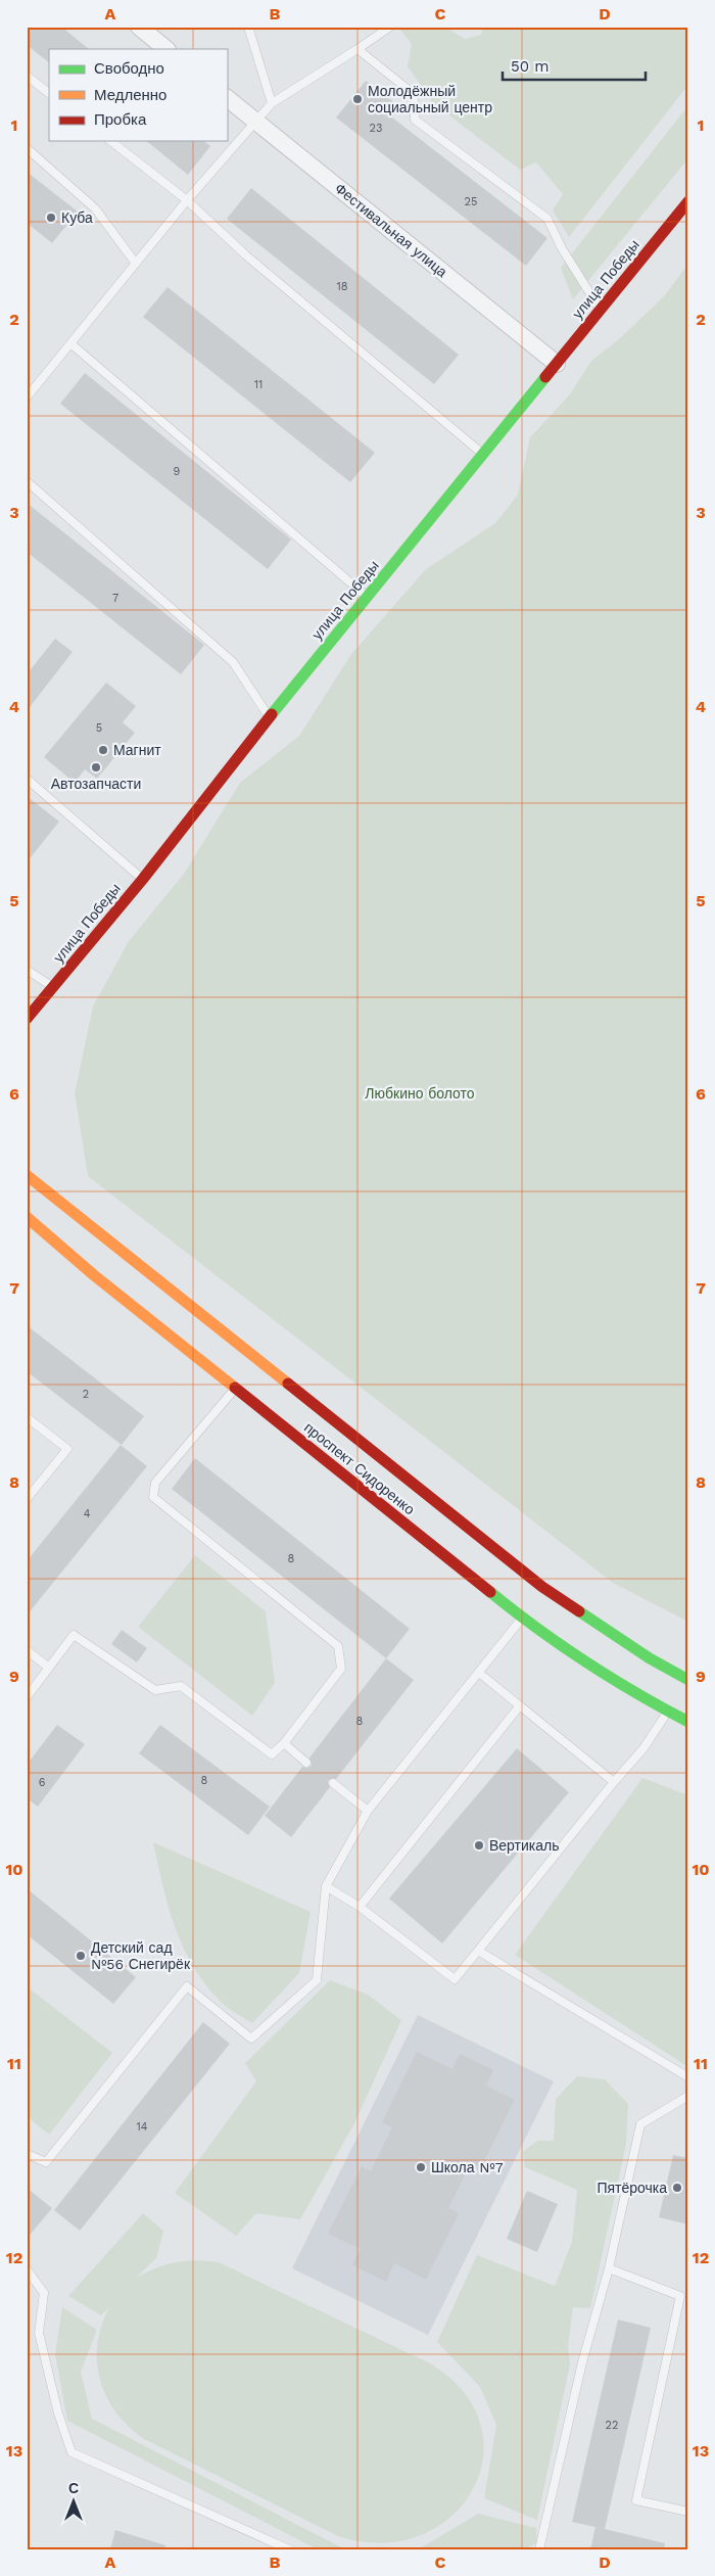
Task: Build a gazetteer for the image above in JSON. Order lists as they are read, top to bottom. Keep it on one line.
{"streets":{"main road":["улица Победы","проспект Сидоренко"],"street":["Фестивальная улица"]},"crossings":[["Фестивальная улица","улица Победы"]],"parks":["Любкино болото"],"places":["Молодёжный социальный центр","Куба","Магнит","Автозапчасти","Вертикаль","Детский сад №56 Снегирёк","Школа №7","Пятёрочка"],"house_numbers":["23","25","18","11","9","7","5","2","4","8","8","8","6","14","22"],"legend":["Свободно","Медленно","Пробка"],"scale_bar":"50 m","north":"top","grid":{"columns":["A","B","C","D"],"rows":["1","2","3","4","5","6","7","8","9","10","11","12","13"]}}
